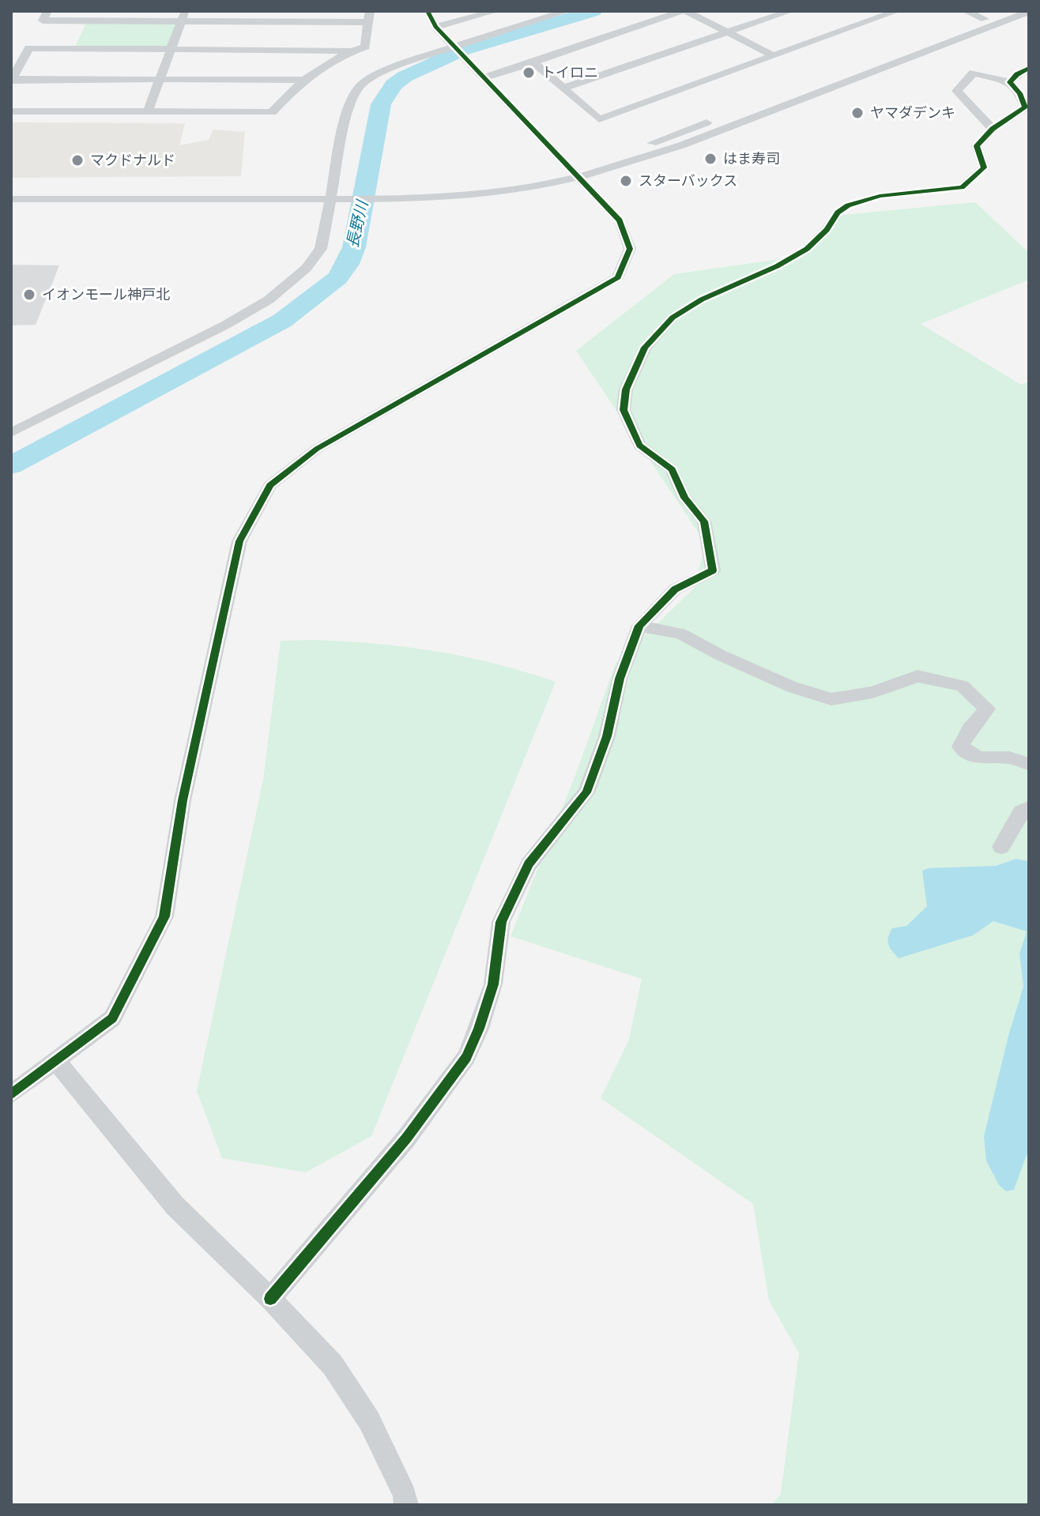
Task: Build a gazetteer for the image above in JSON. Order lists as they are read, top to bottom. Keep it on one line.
{"water":["長野川"],"places":["トイロニ","ヤマダデンキ","はま寿司","マクドナルド","スターバックス","イオンモール神戸北"]}
